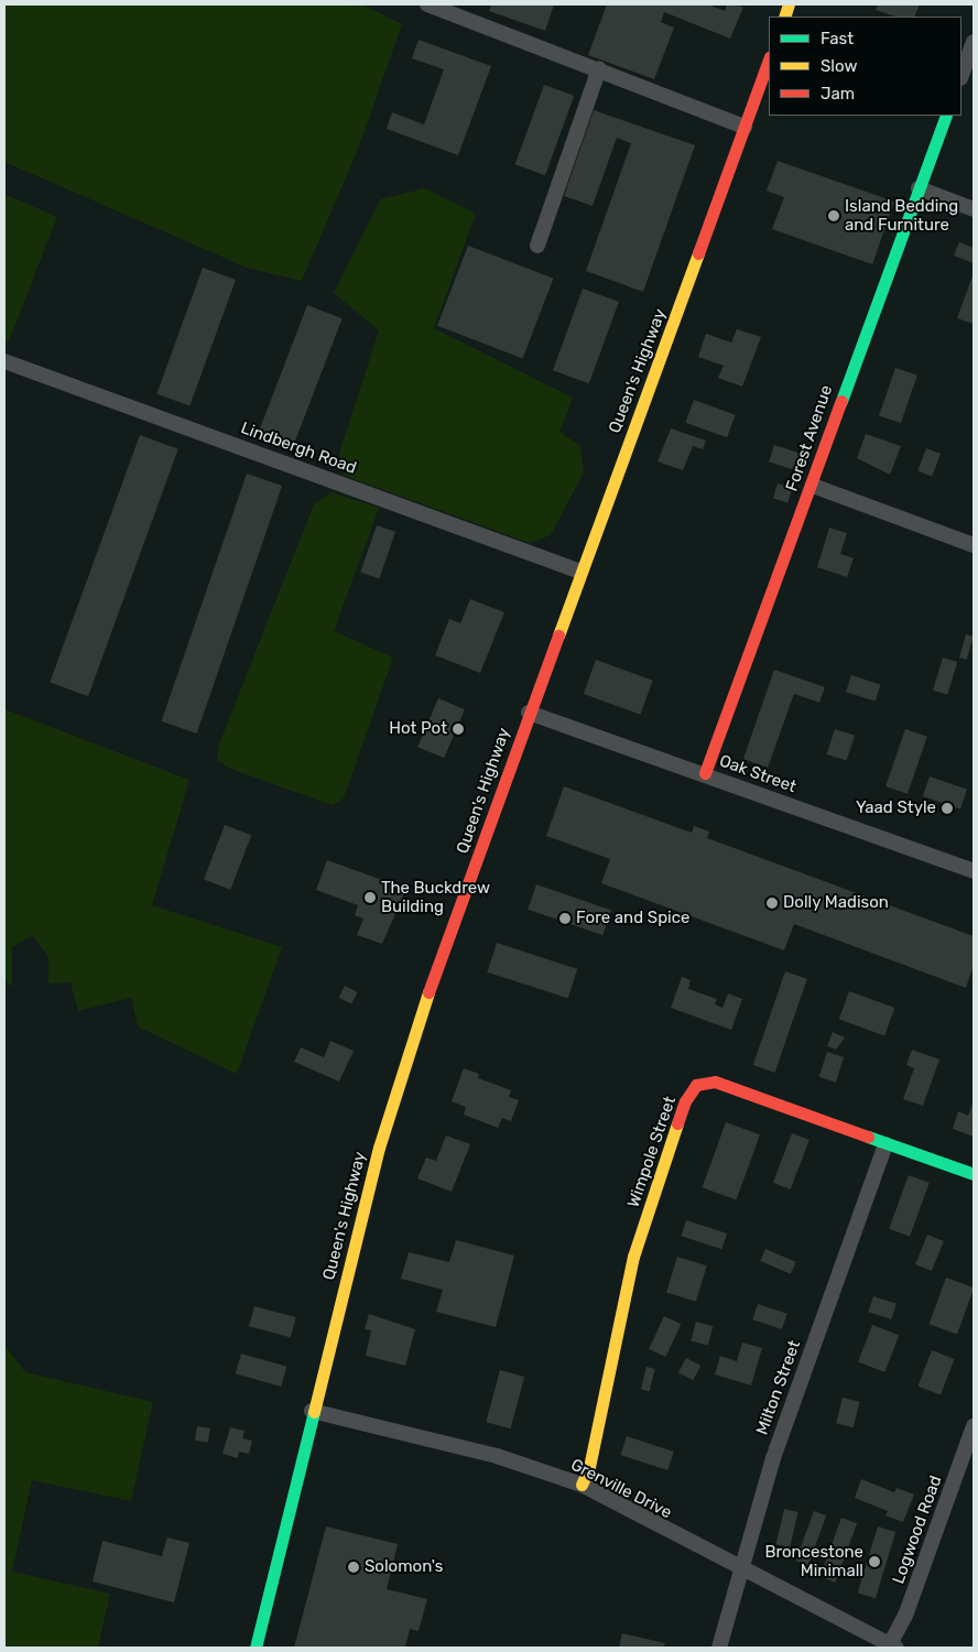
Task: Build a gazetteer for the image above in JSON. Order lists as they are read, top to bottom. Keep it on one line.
{"streets":{"main road":["Queen's Highway","Forest Avenue","Wimpole Street"],"street":["Lindbergh Road","Oak Street","Milton Street","Grenville Drive","Logwood Road"]},"crossings":[["Queen's Highway","Lindbergh Road"],["Queen's Highway","Oak Street"],["Queen's Highway","Grenville Drive"],["Forest Avenue","Oak Street"],["Wimpole Street","Milton Street"],["Wimpole Street","Grenville Drive"],["Milton Street","Grenville Drive"],["Grenville Drive","Logwood Road"]],"places":["Island Bedding and Furniture","Hot Pot","Yaad Style","The Buckdrew Building","Dolly Madison","Fore and Spice","Broncestone Minimall","Solomon's"],"legend":["Fast","Slow","Jam"]}
